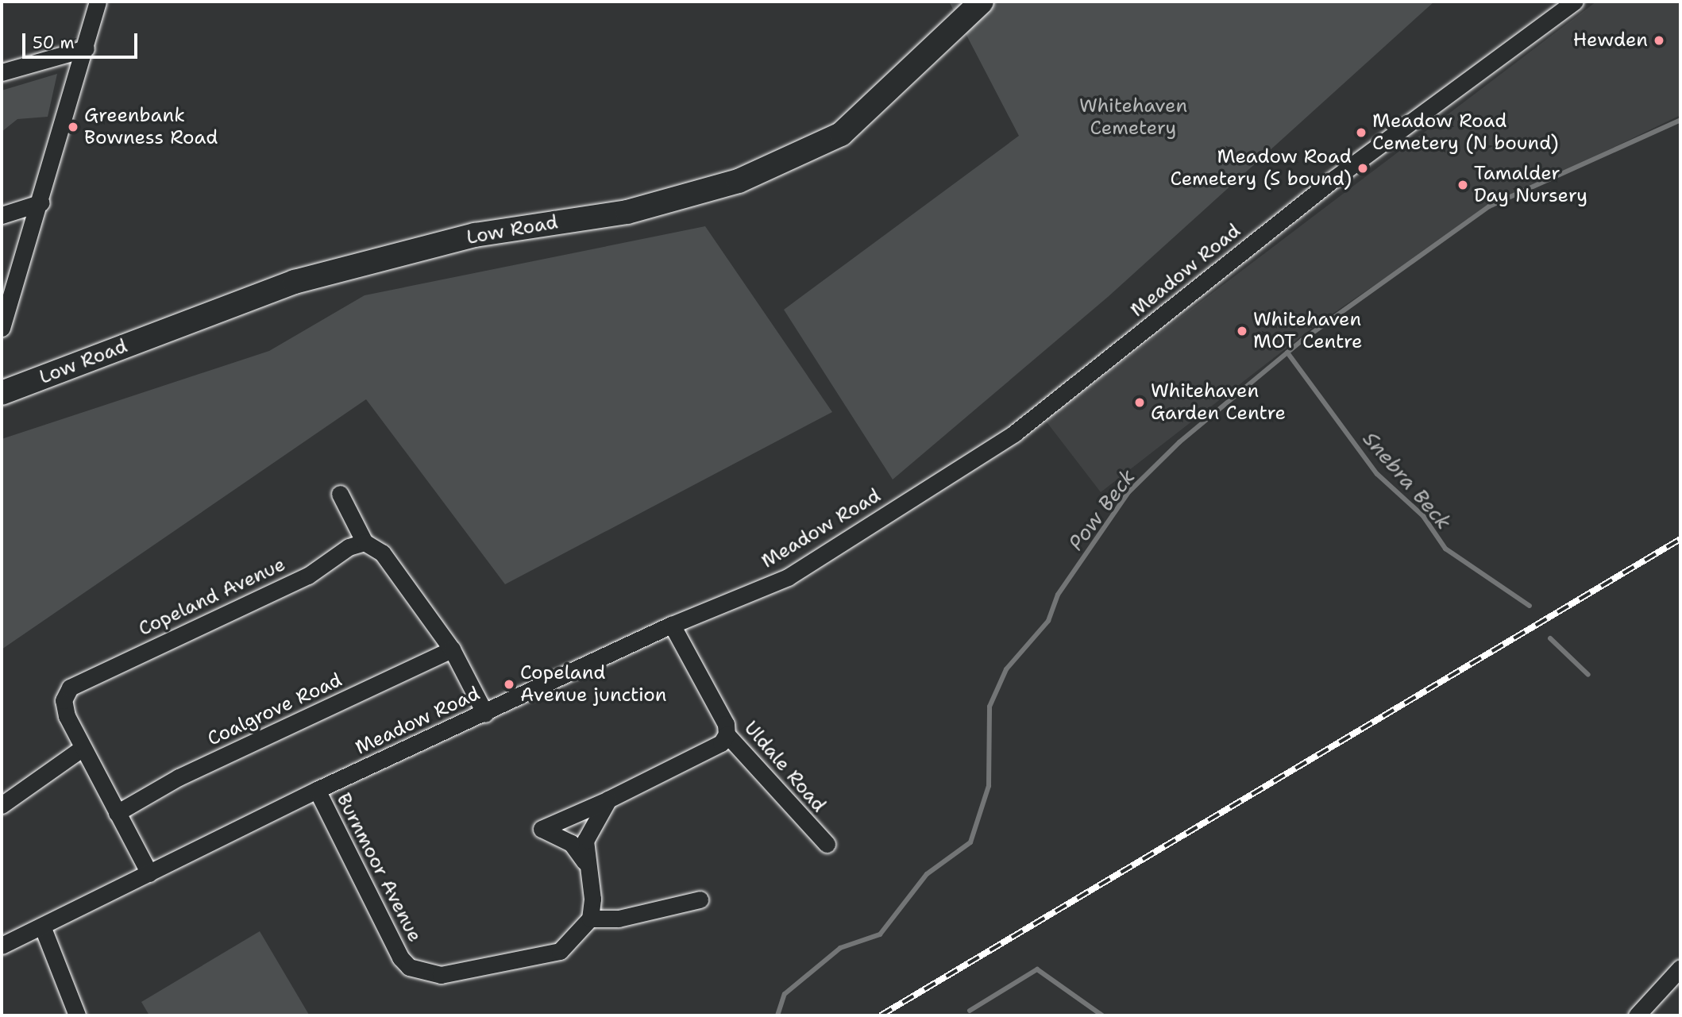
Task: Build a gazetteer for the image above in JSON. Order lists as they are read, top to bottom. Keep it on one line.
{"streets":{"main road":["Low Road"],"street":["Meadow Road","Copeland Avenue","Coalgrove Road","Uldale Road","Burnmoor Avenue"]},"crossings":[["Meadow Road","Copeland Avenue"],["Meadow Road","Uldale Road"],["Meadow Road","Burnmoor Avenue"],["Copeland Avenue","Coalgrove Road"]],"water":["Snebra Beck","Pow Beck"],"parks":["Whitehaven Cemetery"],"places":["Hewden","Greenbank Bowness Road","Meadow Road Cemetery (N bound)","Meadow Road Cemetery (S bound)","Tamalder Day Nursery","Whitehaven MOT Centre","Whitehaven Garden Centre","Copeland Avenue junction"],"scale_bar":"50 m"}
